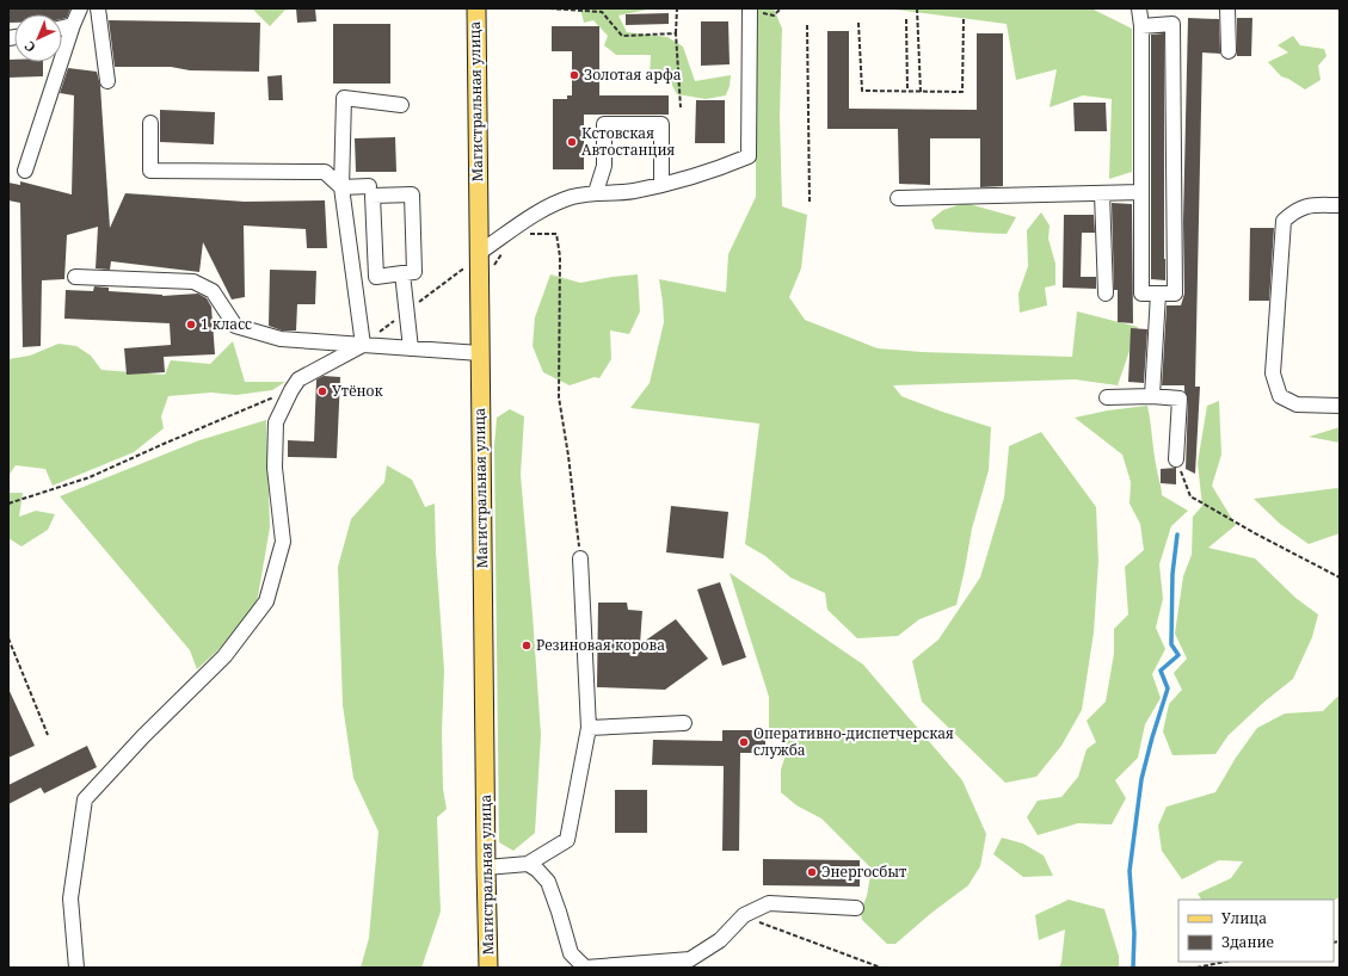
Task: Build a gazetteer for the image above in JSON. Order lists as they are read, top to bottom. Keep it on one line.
{"streets":{"main road":["Магистральная улица"]},"places":["Золотая арфа","Кстовская Автостанция","1 класс","Утёнок","Резиновая корова","Оперативно-диспетчерская служба","Энергосбыт"],"legend":["Улица","Здание"],"north":"bottom left"}
